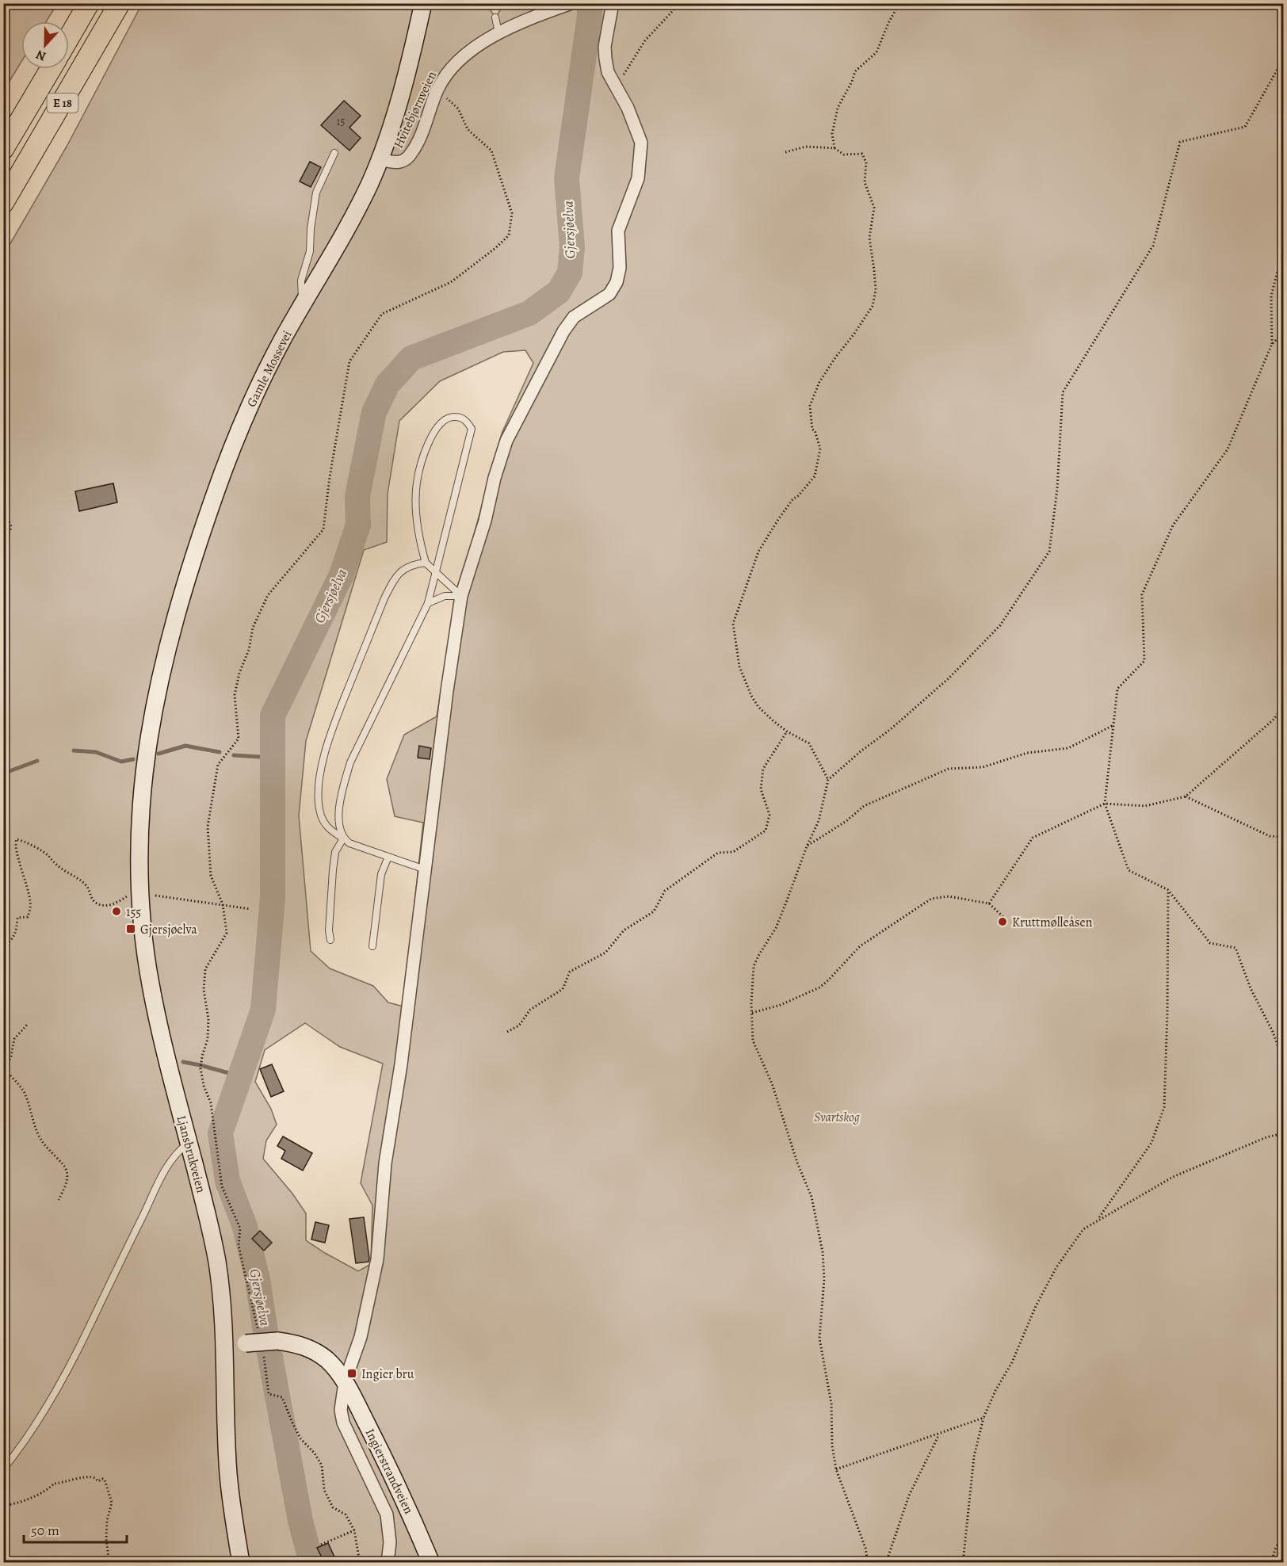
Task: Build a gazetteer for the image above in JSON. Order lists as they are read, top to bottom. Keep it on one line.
{"streets":{"highway":["E 18"],"main road":["Gamle Mossevei","Ljansbrukveien","Ingierstrandveien"],"street":["Hvitebjørnveien"]},"crossings":[["Hvitebjørnveien","Gamle Mossevei"],["Gamle Mossevei","Ljansbrukveien"],["Ljansbrukveien","Ingierstrandveien"]],"water":["Gjersjøelva"],"parks":["Svartskog"],"places":{"other":["155","Kruttmølleåsen"],"transit":["Gjersjøelva","Ingier bru"]},"house_numbers":["15"],"scale_bar":"50 m","north":"bottom"}
